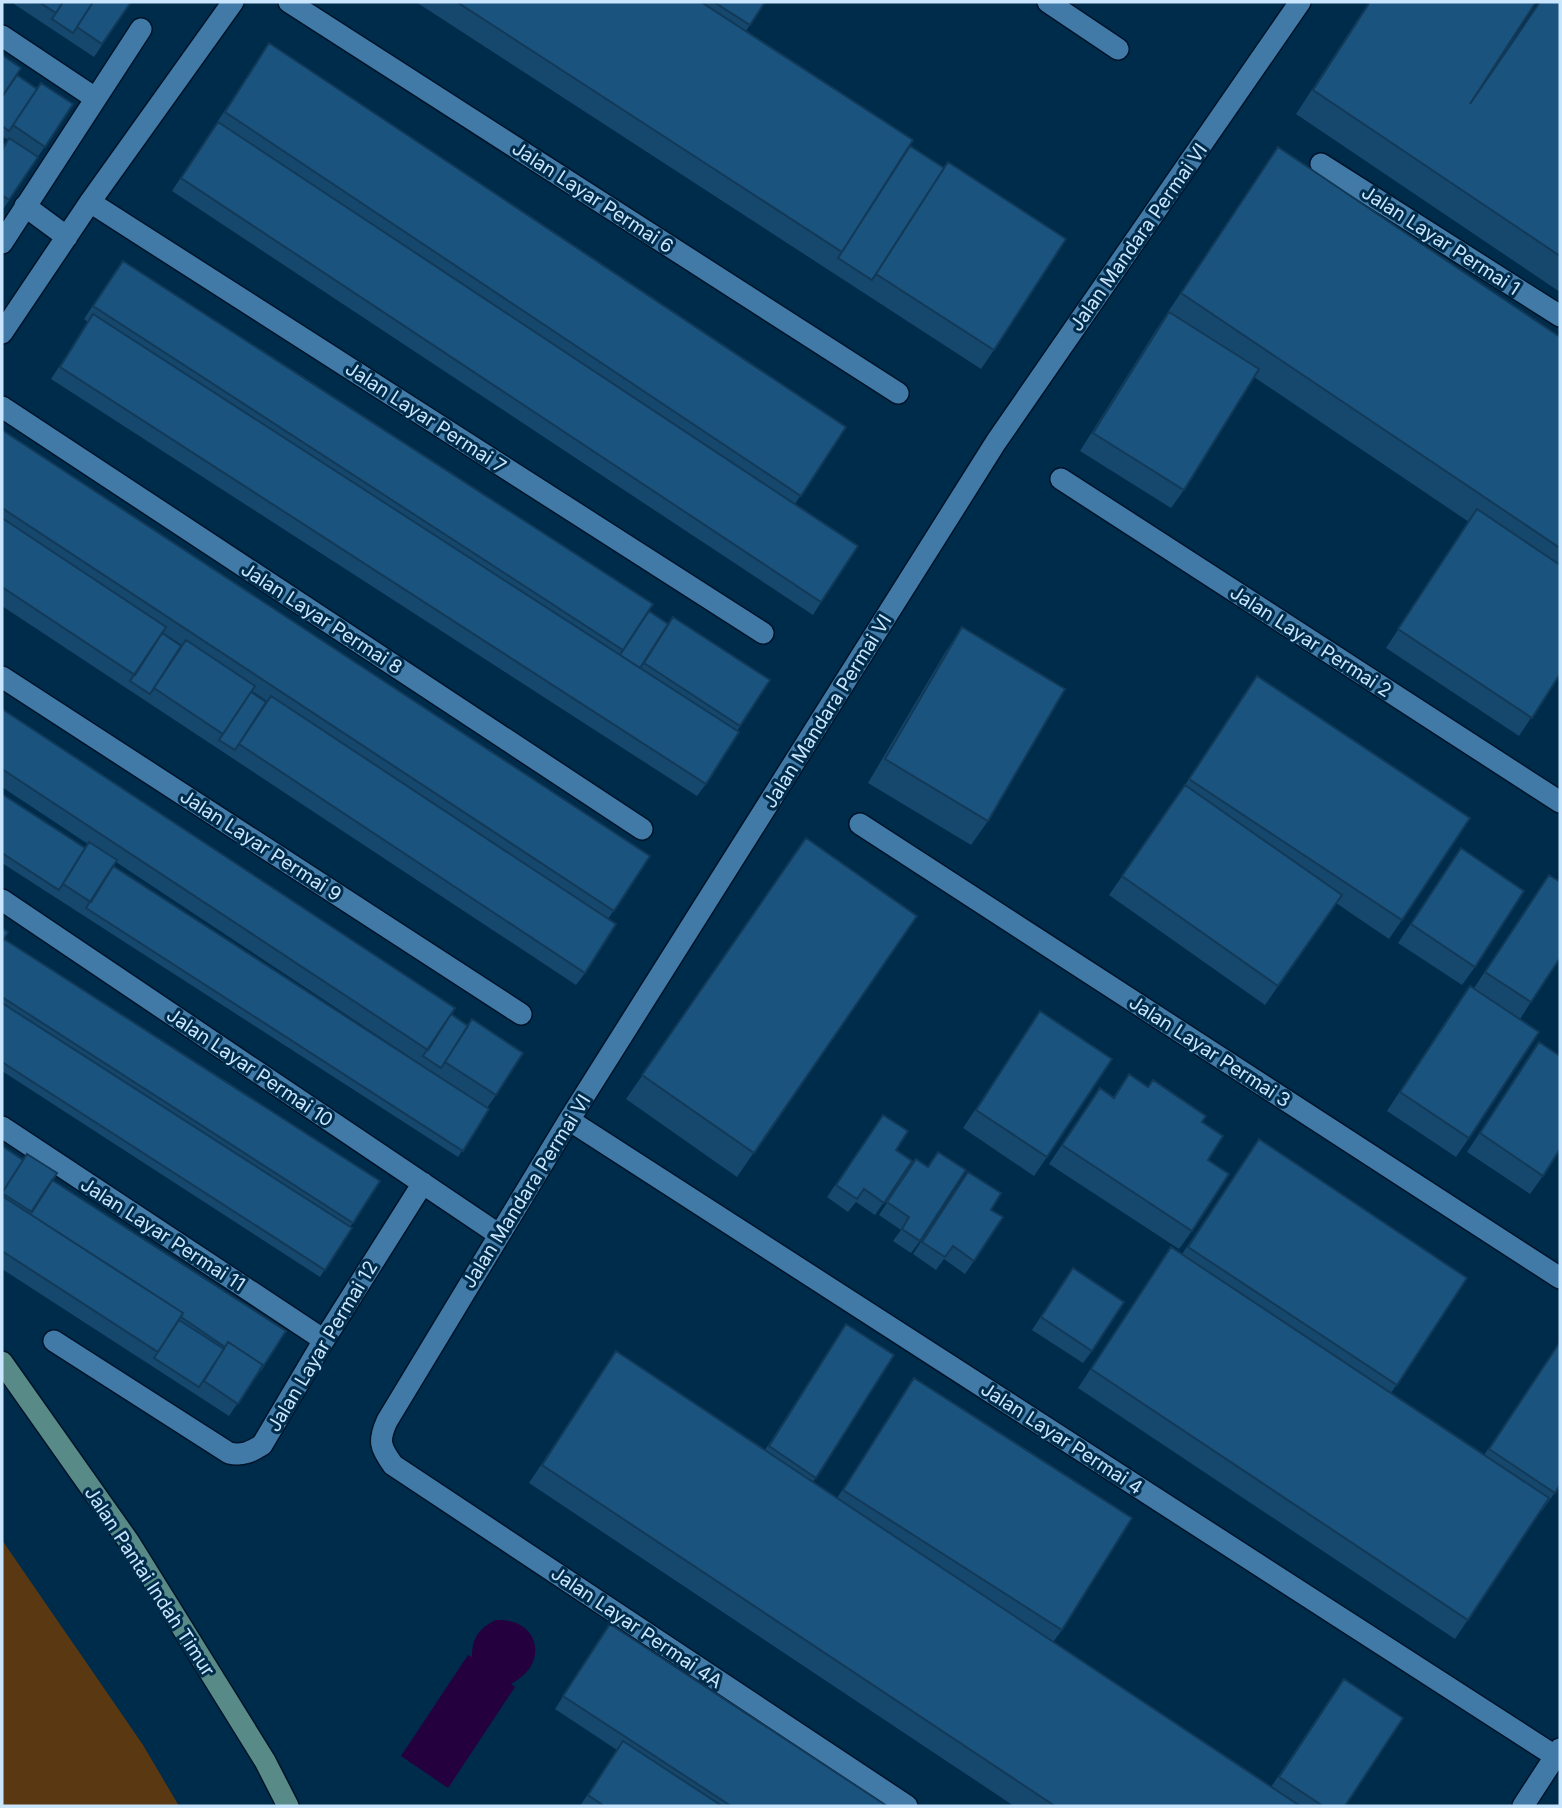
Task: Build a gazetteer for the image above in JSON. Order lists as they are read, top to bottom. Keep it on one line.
{"streets":{"street":["Jalan Layar Permai 6","Jalan Mandara Permai VI","Jalan Layar Permai 1","Jalan Layar Permai 7","Jalan Layar Permai 8","Jalan Layar Permai 2","Jalan Layar Permai 9","Jalan Layar Permai 3","Jalan Layar Permai 10","Jalan Layar Permai 11","Jalan Layar Permai 12","Jalan Layar Permai 4","Jalan Pantai Indah Timur","Jalan Layar Permai 4A"]},"crossings":[["Jalan Mandara Permai VI","Jalan Layar Permai 10"],["Jalan Mandara Permai VI","Jalan Layar Permai 4"],["Jalan Mandara Permai VI","Jalan Layar Permai 4A"],["Jalan Layar Permai 10","Jalan Layar Permai 12"],["Jalan Layar Permai 11","Jalan Layar Permai 12"]]}
